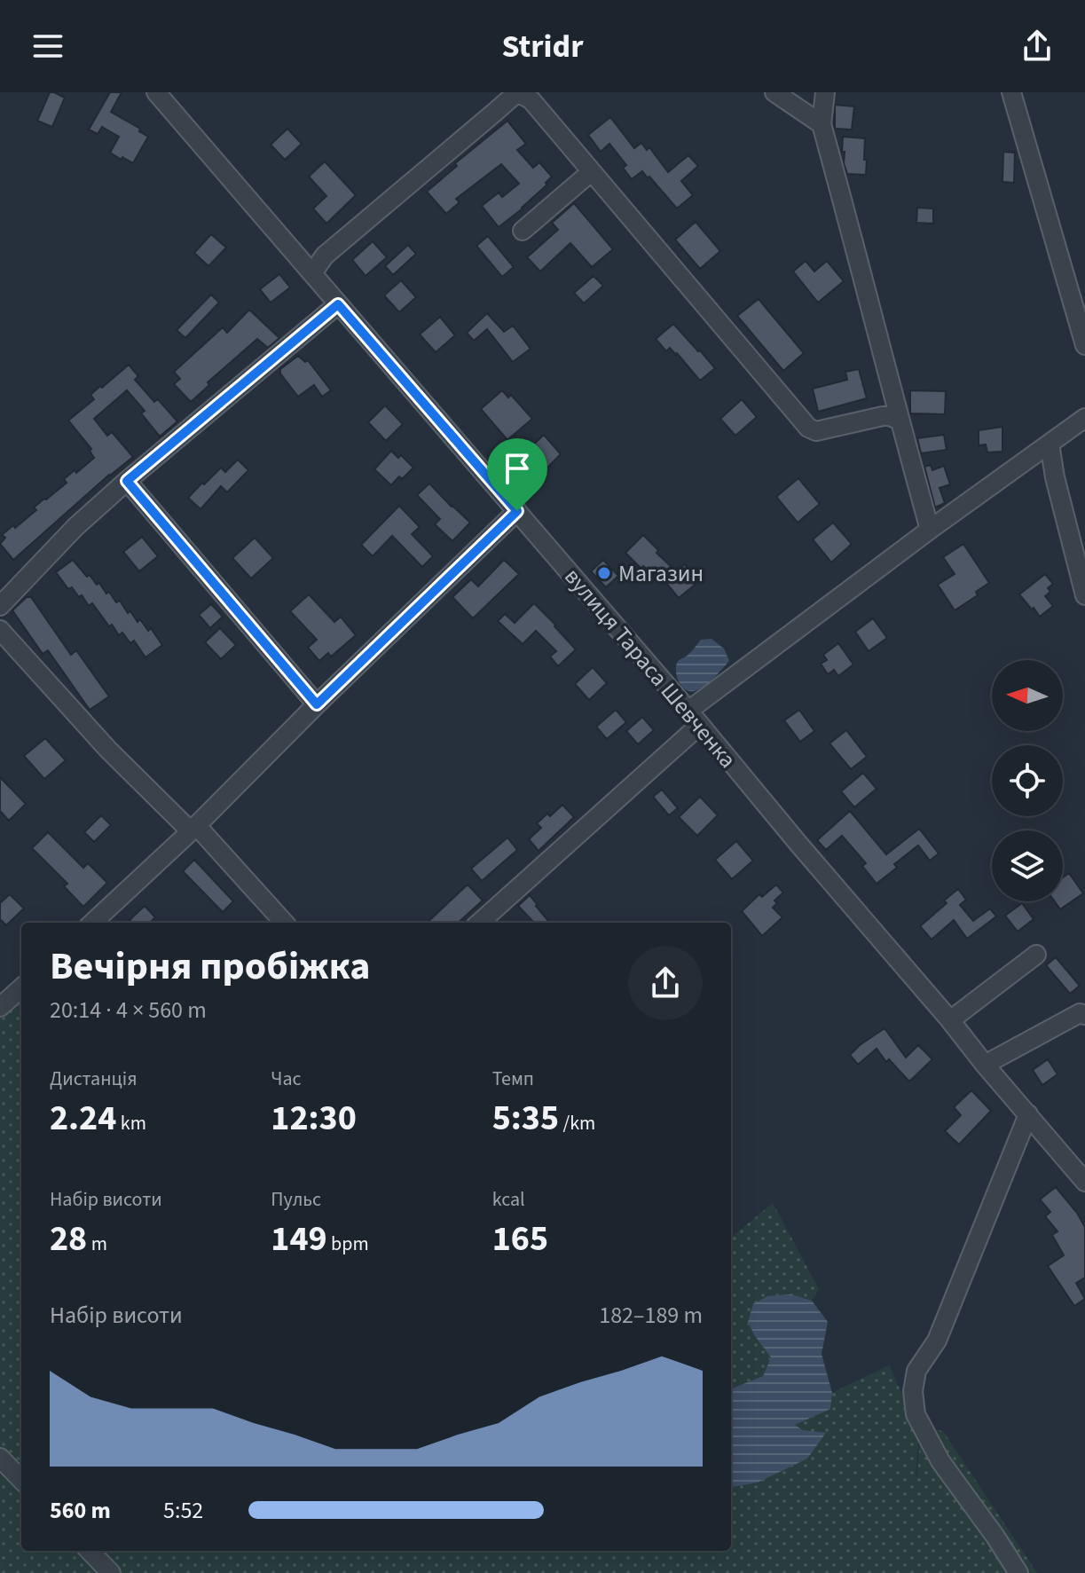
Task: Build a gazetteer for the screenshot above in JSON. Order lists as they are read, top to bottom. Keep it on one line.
{"streets":{"street":["вулиця Тараса Шевченка"]},"places":["Магазин"],"north":"left","page":{"header":"Stridr","heading":["Вечірня пробіжка","20:14 · 4 × 560 m"],"stats":[["Дистанція","2.24 km"],["Час","12:30"],["Темп","5:35 /km"],["Набір висоти","28 m"],["Пульс","149 bpm"],["kcal","165"]],"chart":["Набір висоти","182–189 m"],"list":[{"name":"560 m","note":"5:52"}]}}
